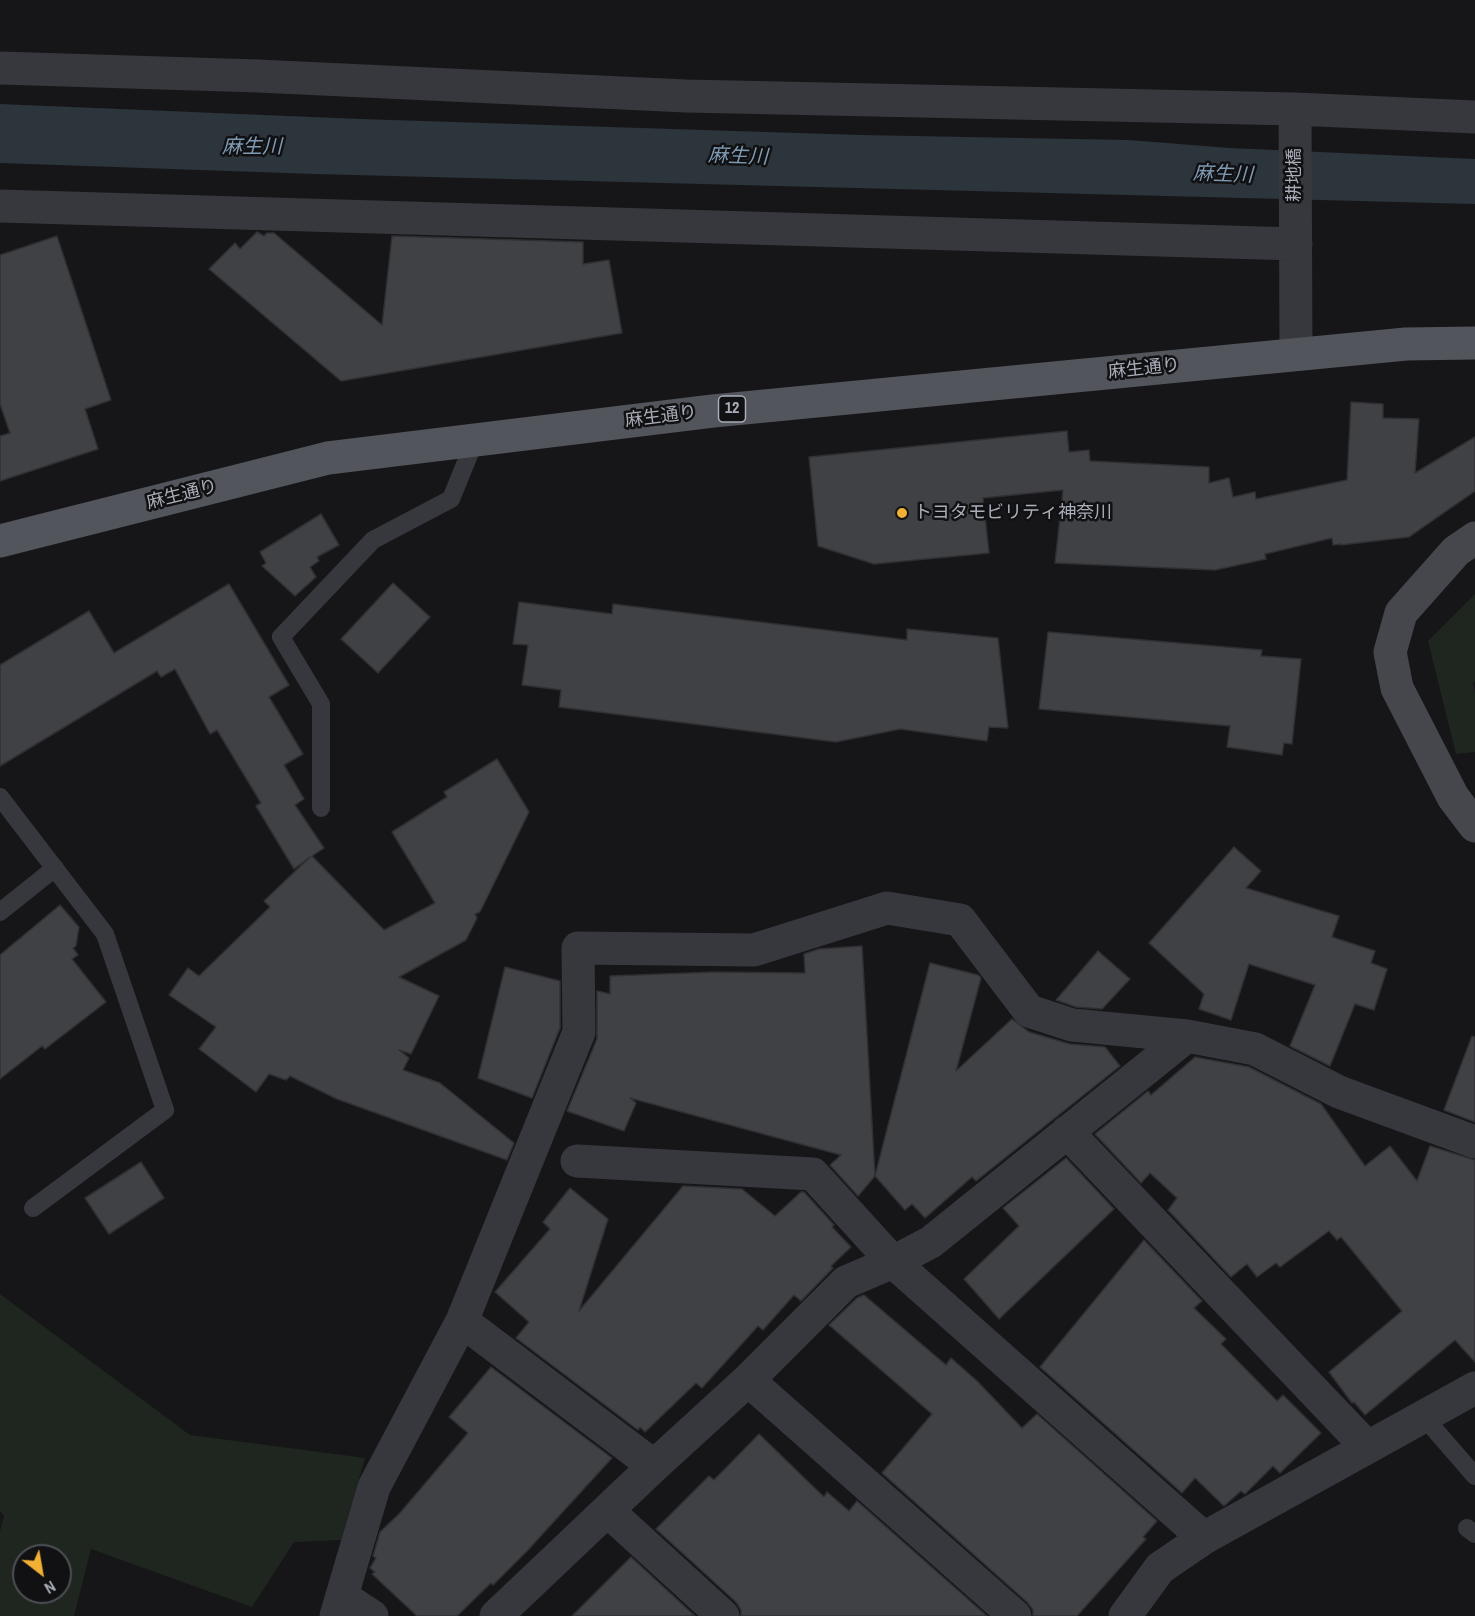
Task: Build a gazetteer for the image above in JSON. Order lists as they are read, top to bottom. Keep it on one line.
{"streets":{"main road":["麻生通り","12"],"street":["耕地橋"]},"crossings":[["耕地橋","麻生通り"]],"water":["麻生川"],"places":["トヨタモビリティ神奈川"],"north":"bottom right"}
